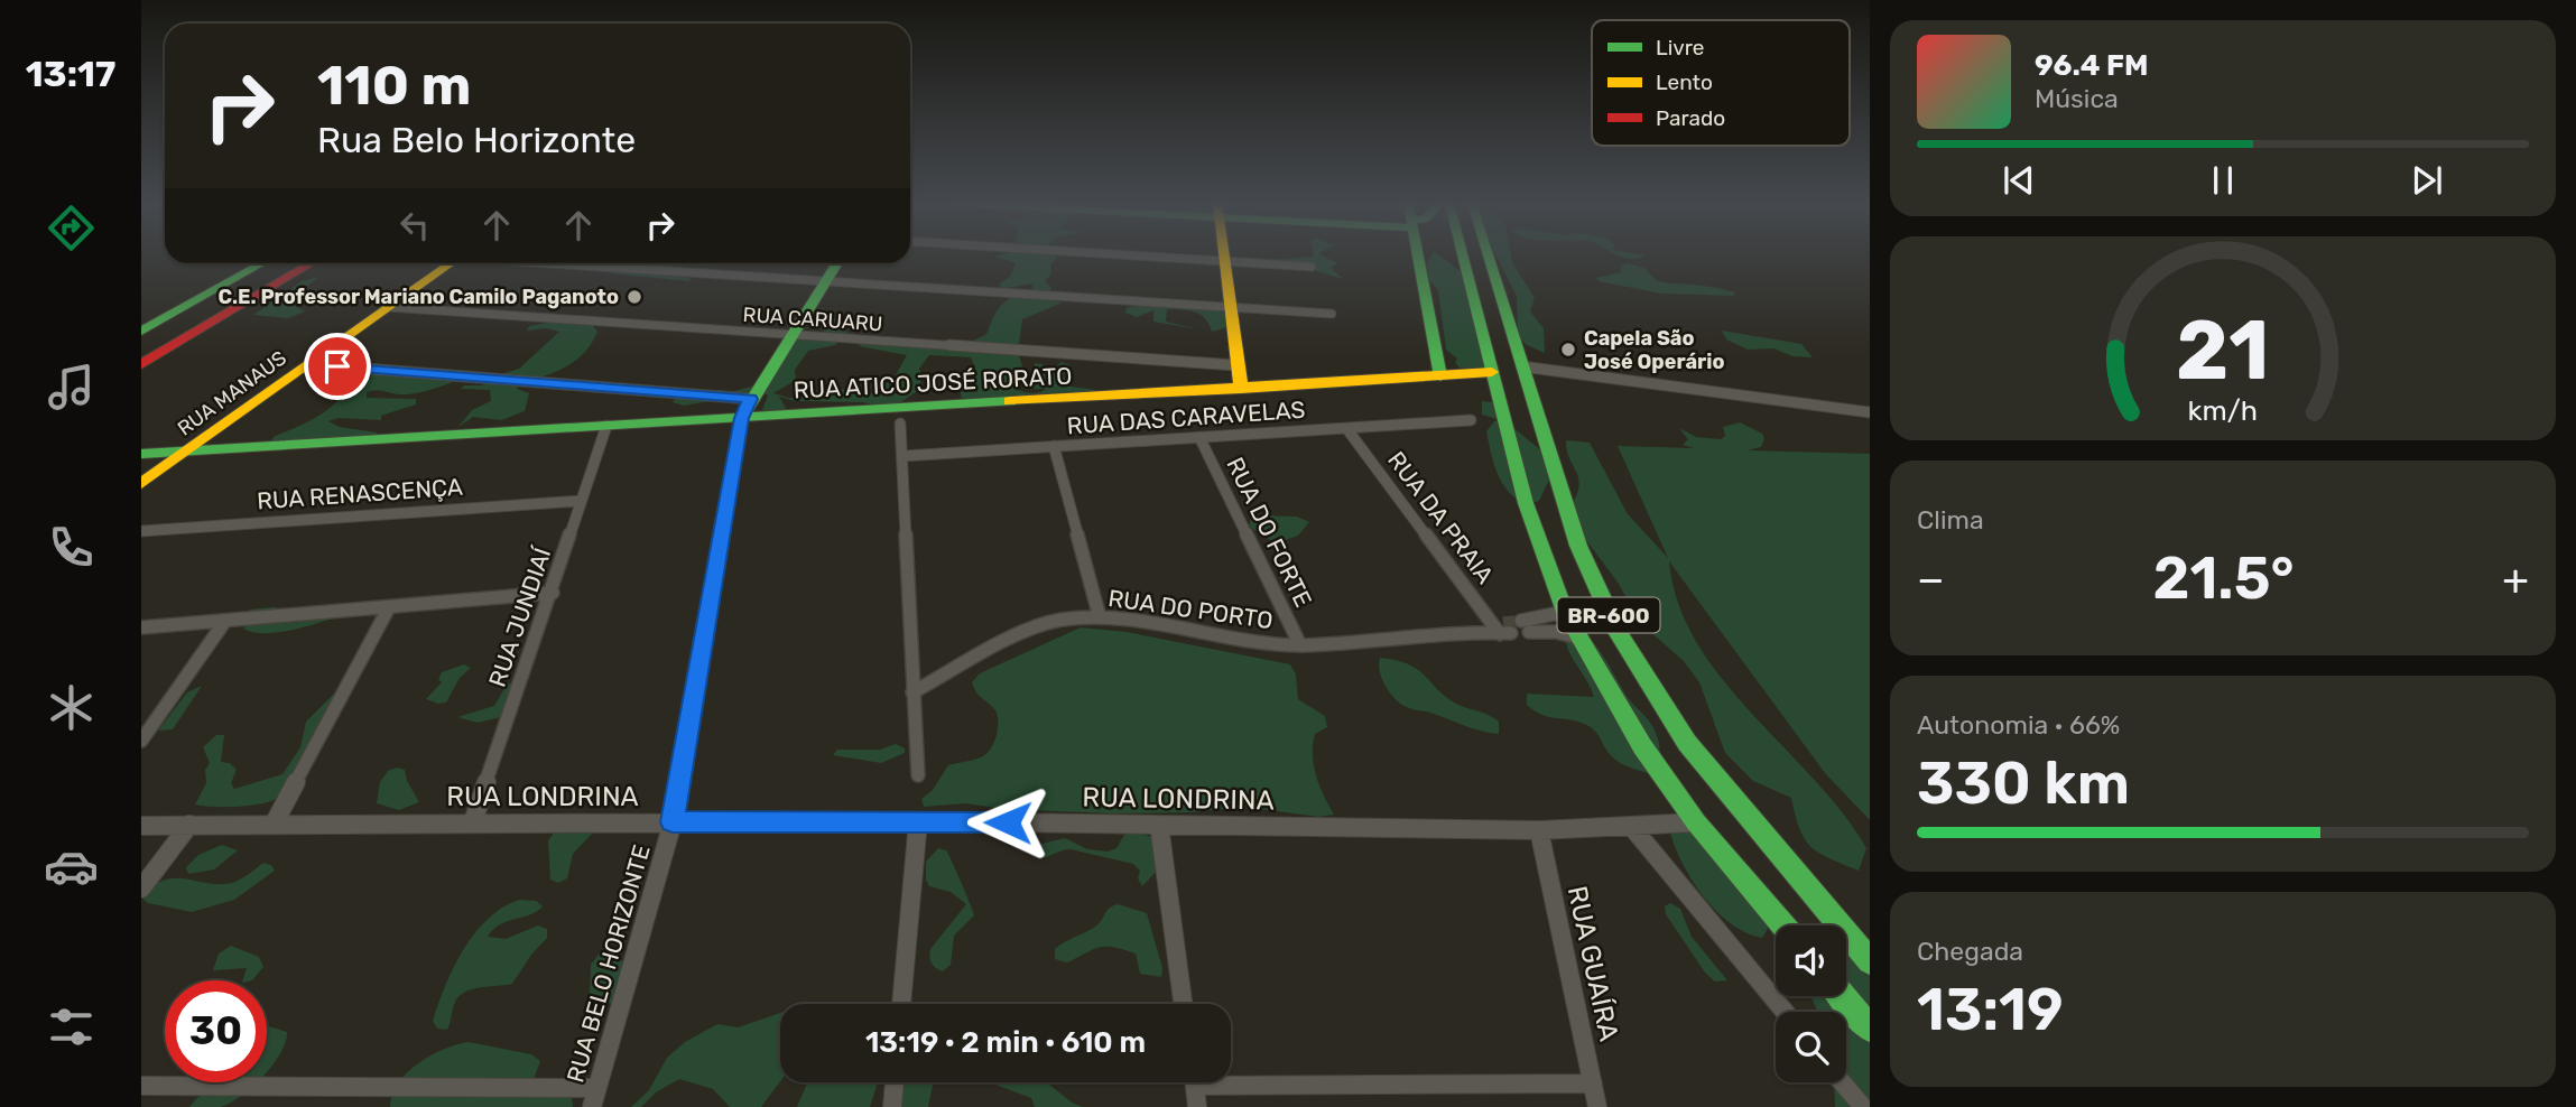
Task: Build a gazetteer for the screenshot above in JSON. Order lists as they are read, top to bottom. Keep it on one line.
{"streets":{"street":["RUA CARUARU","RUA ATICO JOSÉ RORATO","RUA MANAUS","RUA DAS CARAVELAS","RUA RENASCENÇA","RUA DA PRAIA","RUA DO FORTE","RUA DO PORTO","BR-600","RUA JUNDIAÍ","RUA LONDRINA","RUA BELO HORIZONTE","RUA GUAÍRA"]},"crossings":[["RUA CARUARU","RUA MANAUS"],["RUA CARUARU","RUA BELO HORIZONTE"],["RUA ATICO JOSÉ RORATO","RUA MANAUS"],["RUA ATICO JOSÉ RORATO","BR-600"],["RUA ATICO JOSÉ RORATO","RUA JUNDIAÍ"],["RUA ATICO JOSÉ RORATO","RUA BELO HORIZONTE"],["RUA DAS CARAVELAS","RUA DA PRAIA"],["RUA DAS CARAVELAS","RUA DO FORTE"],["RUA RENASCENÇA","RUA JUNDIAÍ"],["RUA DA PRAIA","RUA DO PORTO"],["RUA DO FORTE","RUA DO PORTO"],["BR-600","RUA LONDRINA"],["RUA JUNDIAÍ","RUA LONDRINA"],["RUA LONDRINA","RUA BELO HORIZONTE"],["RUA LONDRINA","RUA GUAÍRA"]],"places":["C.E. Professor Mariano Camilo Paganoto","Capela São José Operário"],"legend":["Livre","Lento","Parado"],"page":{"tabs":"13:17","turn":["110 m","Rua Belo Horizonte"],"song":["96.4 FM","Música"],"tile":["Clima",["Autonomia · 66%","330 km"],["Chegada","13:19"]],"heat":["−","21.5°","+"],"limit":"30","trip":"13:19 · 2 min · 610 m","gauge":["21","km/h"]}}
